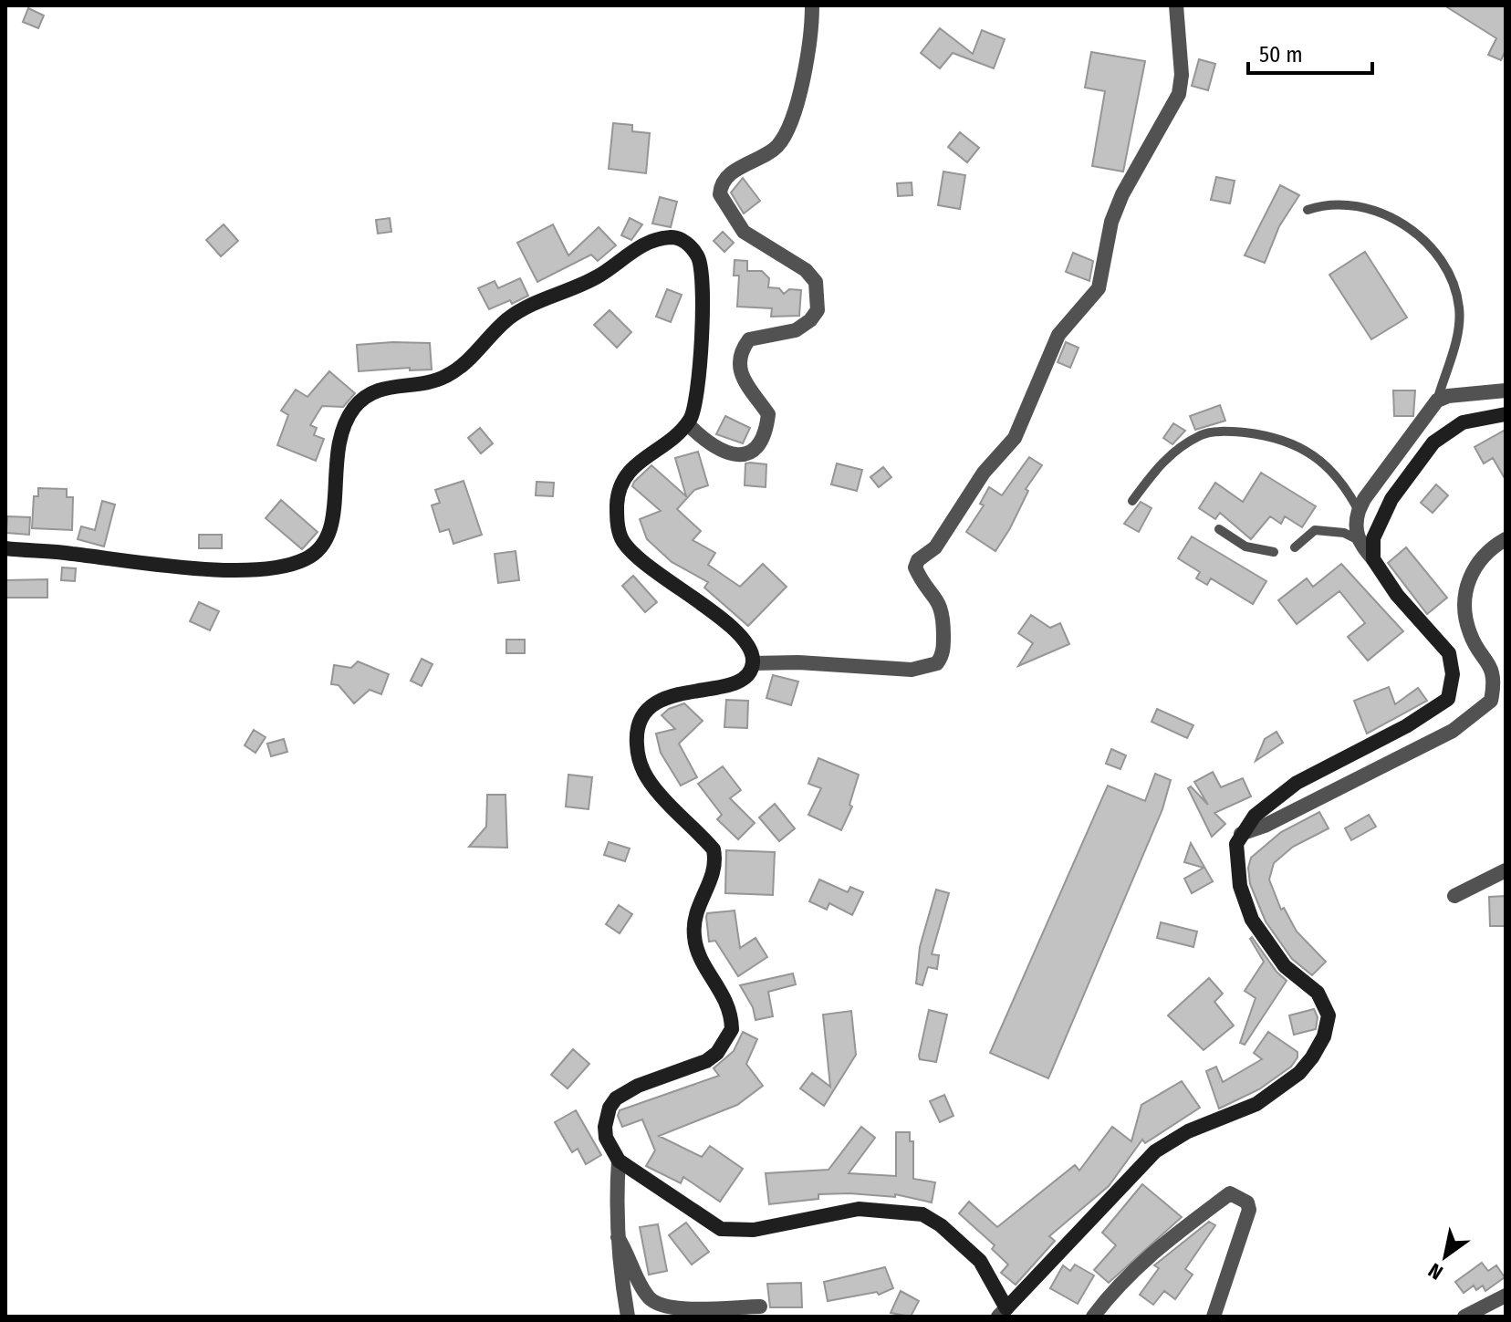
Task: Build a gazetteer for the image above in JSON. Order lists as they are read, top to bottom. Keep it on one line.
{"scale_bar":"50 m","north":"bottom left"}
